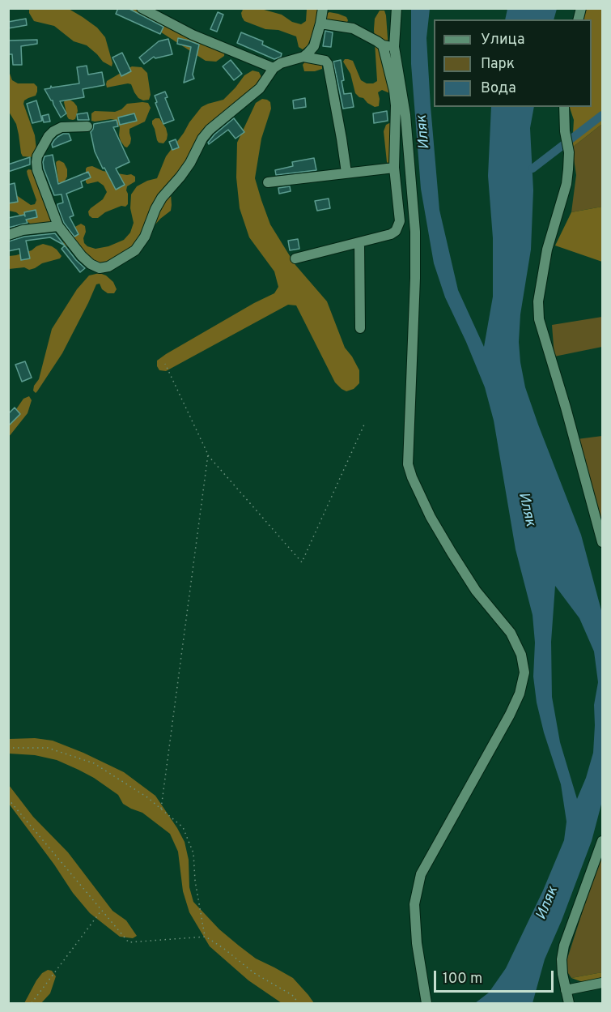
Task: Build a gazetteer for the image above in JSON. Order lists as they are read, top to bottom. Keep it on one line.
{"water":["Иляк"],"legend":["Улица","Парк","Вода"],"scale_bar":"100 m"}
